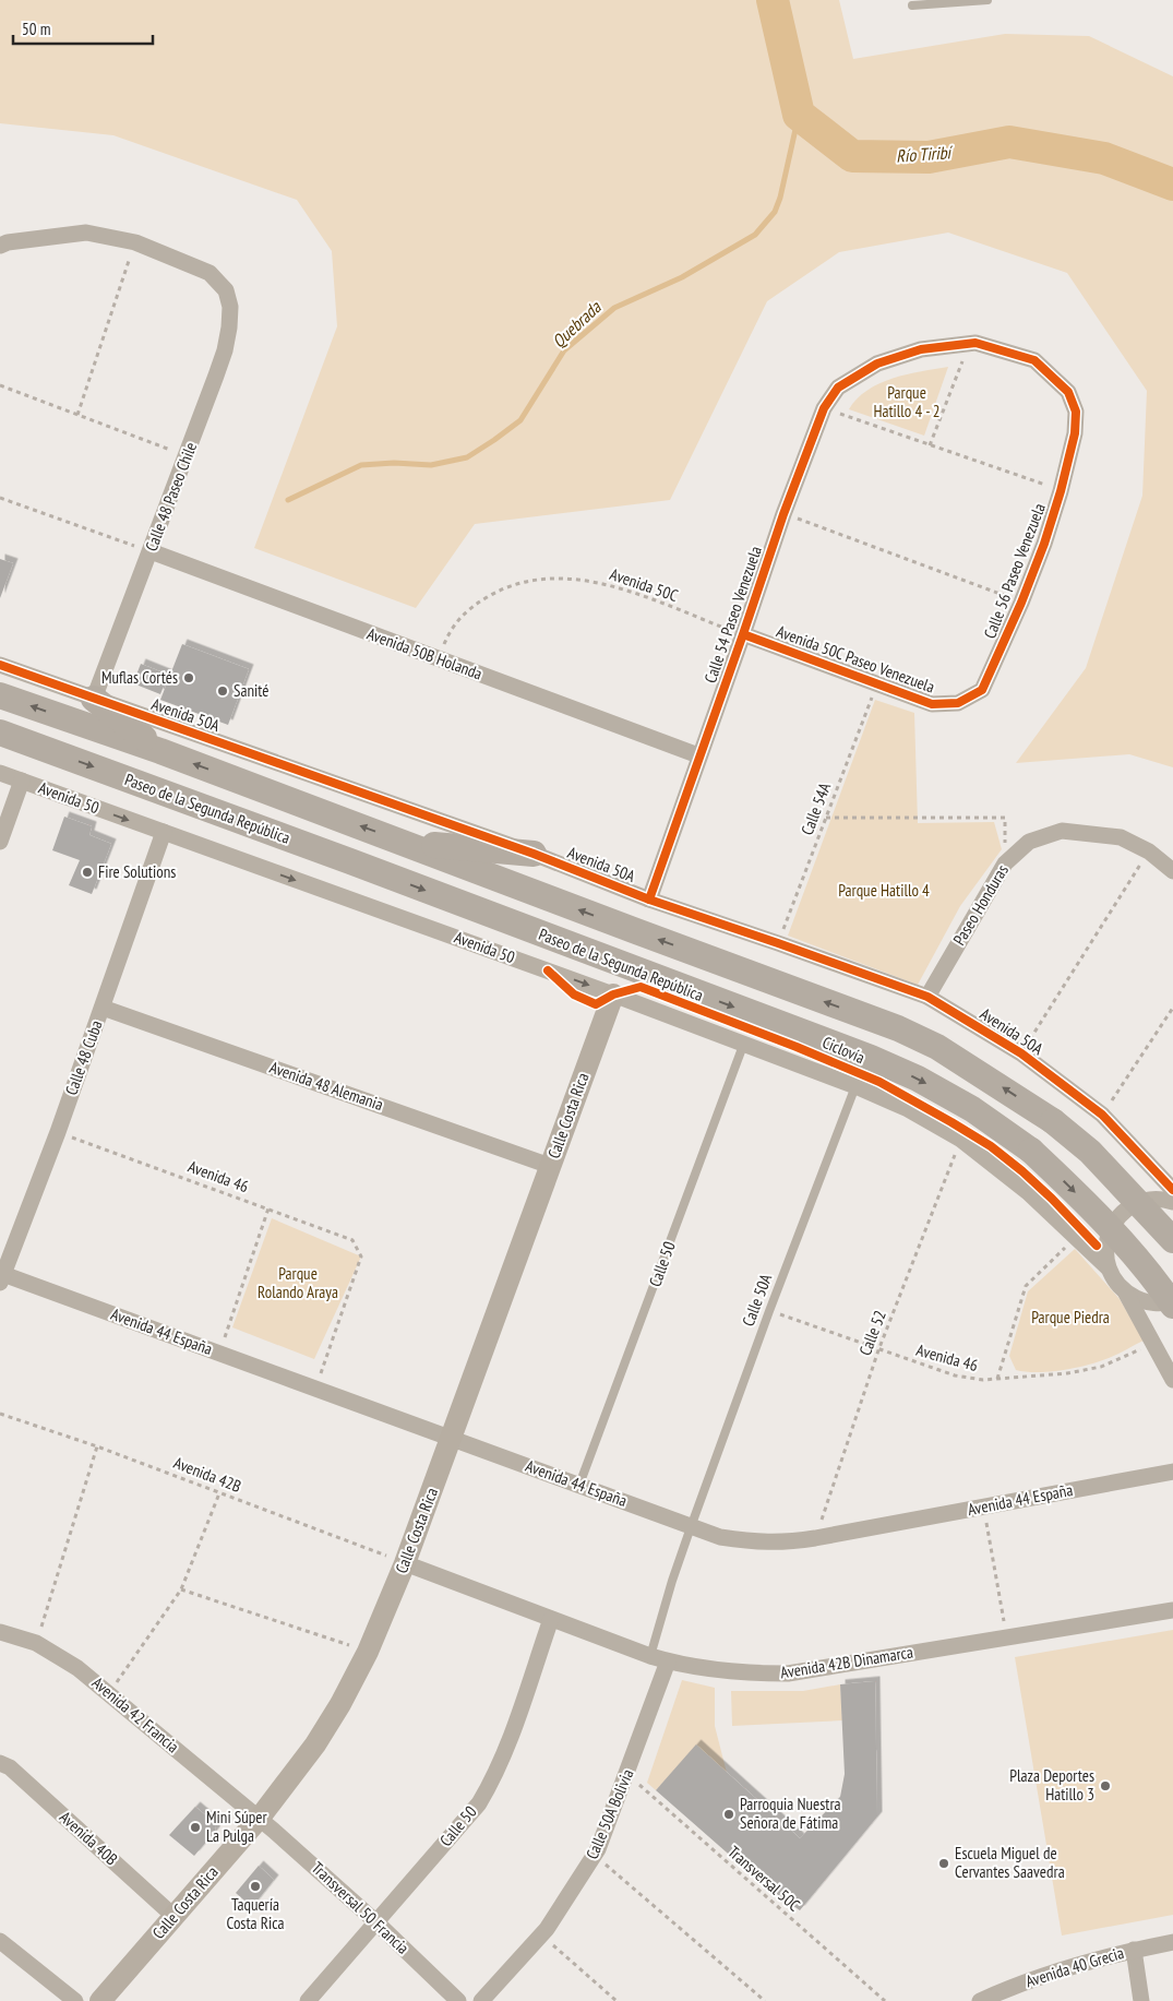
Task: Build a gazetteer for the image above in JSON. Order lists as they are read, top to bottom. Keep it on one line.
{"streets":{"highway":["Paseo de la Segunda República"],"main road":["Calle Costa Rica"],"street":["Calle 48 Paseo Chile","Calle 56 Paseo Venezuela","Calle 54 Paseo Venezuela","Avenida 50B Holanda","Avenida 50C Paseo Venezuela","Avenida 50A","Avenida 50","Paseo Honduras","Calle 48 Cuba","Avenida 48 Alemania","Calle 50","Avenida 44 España","Avenida 42B Dinamarca","Avenida 42 Francia","Calle 50A Bolivia","Avenida 40B","Transversal 50 Francia","Avenida 40 Grecia"],"lane":["Calle 50A"],"path":["Avenida 50C","Calle 54A","Avenida 46","Calle 52","Avenida 42B","Transversal 50C"],"cycle path":["Ciclovía"]},"crossings":[["Calle 48 Paseo Chile","Avenida 50B Holanda"],["Calle 48 Paseo Chile","Avenida 50A"],["Calle 56 Paseo Venezuela","Calle 54 Paseo Venezuela"],["Calle 56 Paseo Venezuela","Avenida 50C Paseo Venezuela"],["Avenida 50C","Calle 54 Paseo Venezuela"],["Avenida 50C","Avenida 50B Holanda"],["Avenida 50C","Avenida 50C Paseo Venezuela"],["Calle 54 Paseo Venezuela","Avenida 50B Holanda"],["Calle 54 Paseo Venezuela","Avenida 50C Paseo Venezuela"],["Calle 54 Paseo Venezuela","Avenida 50A"],["Avenida 50C Paseo Venezuela","Calle 54A"],["Avenida 50A","Calle 54A"],["Avenida 50A","Paseo Honduras"],["Avenida 50","Calle 48 Cuba"],["Avenida 50","Calle Costa Rica"],["Avenida 50","Avenida 46"],["Avenida 50","Calle 50"],["Avenida 50","Calle 50A"],["Avenida 50","Calle 52"],["Calle 48 Cuba","Avenida 48 Alemania"],["Calle 48 Cuba","Avenida 46"],["Calle 48 Cuba","Avenida 44 España"],["Avenida 48 Alemania","Calle Costa Rica"],["Calle Costa Rica","Avenida 44 España"],["Calle Costa Rica","Avenida 42B"],["Calle Costa Rica","Avenida 42B Dinamarca"],["Calle Costa Rica","Avenida 42 Francia"],["Calle Costa Rica","Avenida 40B"],["Calle Costa Rica","Transversal 50 Francia"],["Avenida 46","Calle 50A"],["Avenida 46","Avenida 44 España"],["Avenida 46","Calle 52"],["Calle 50","Avenida 44 España"],["Calle 50","Avenida 42B Dinamarca"],["Calle 50","Transversal 50 Francia"],["Calle 50A","Avenida 44 España"],["Avenida 44 España","Calle 52"],["Avenida 42B","Avenida 42B Dinamarca"],["Avenida 42B Dinamarca","Calle 50A Bolivia"],["Avenida 42 Francia","Transversal 50 Francia"],["Calle 50A Bolivia","Transversal 50C"]],"one_way":["Avenida 50"],"water":["Río Tiribí","Quebrada"],"parks":["Parque Hatillo 4 - 2","Parque Hatillo 4","Parque Rolando Araya","Parque Piedra"],"places":["Muflas Cortés","Sanité","Fire Solutions","Plaza Deportes Hatillo 3","Parroquia Nuestra Señora de Fátima","Mini Súper La Pulga","Escuela Miguel de Cervantes Saavedra","Taquería Costa Rica"],"scale_bar":"50 m"}
